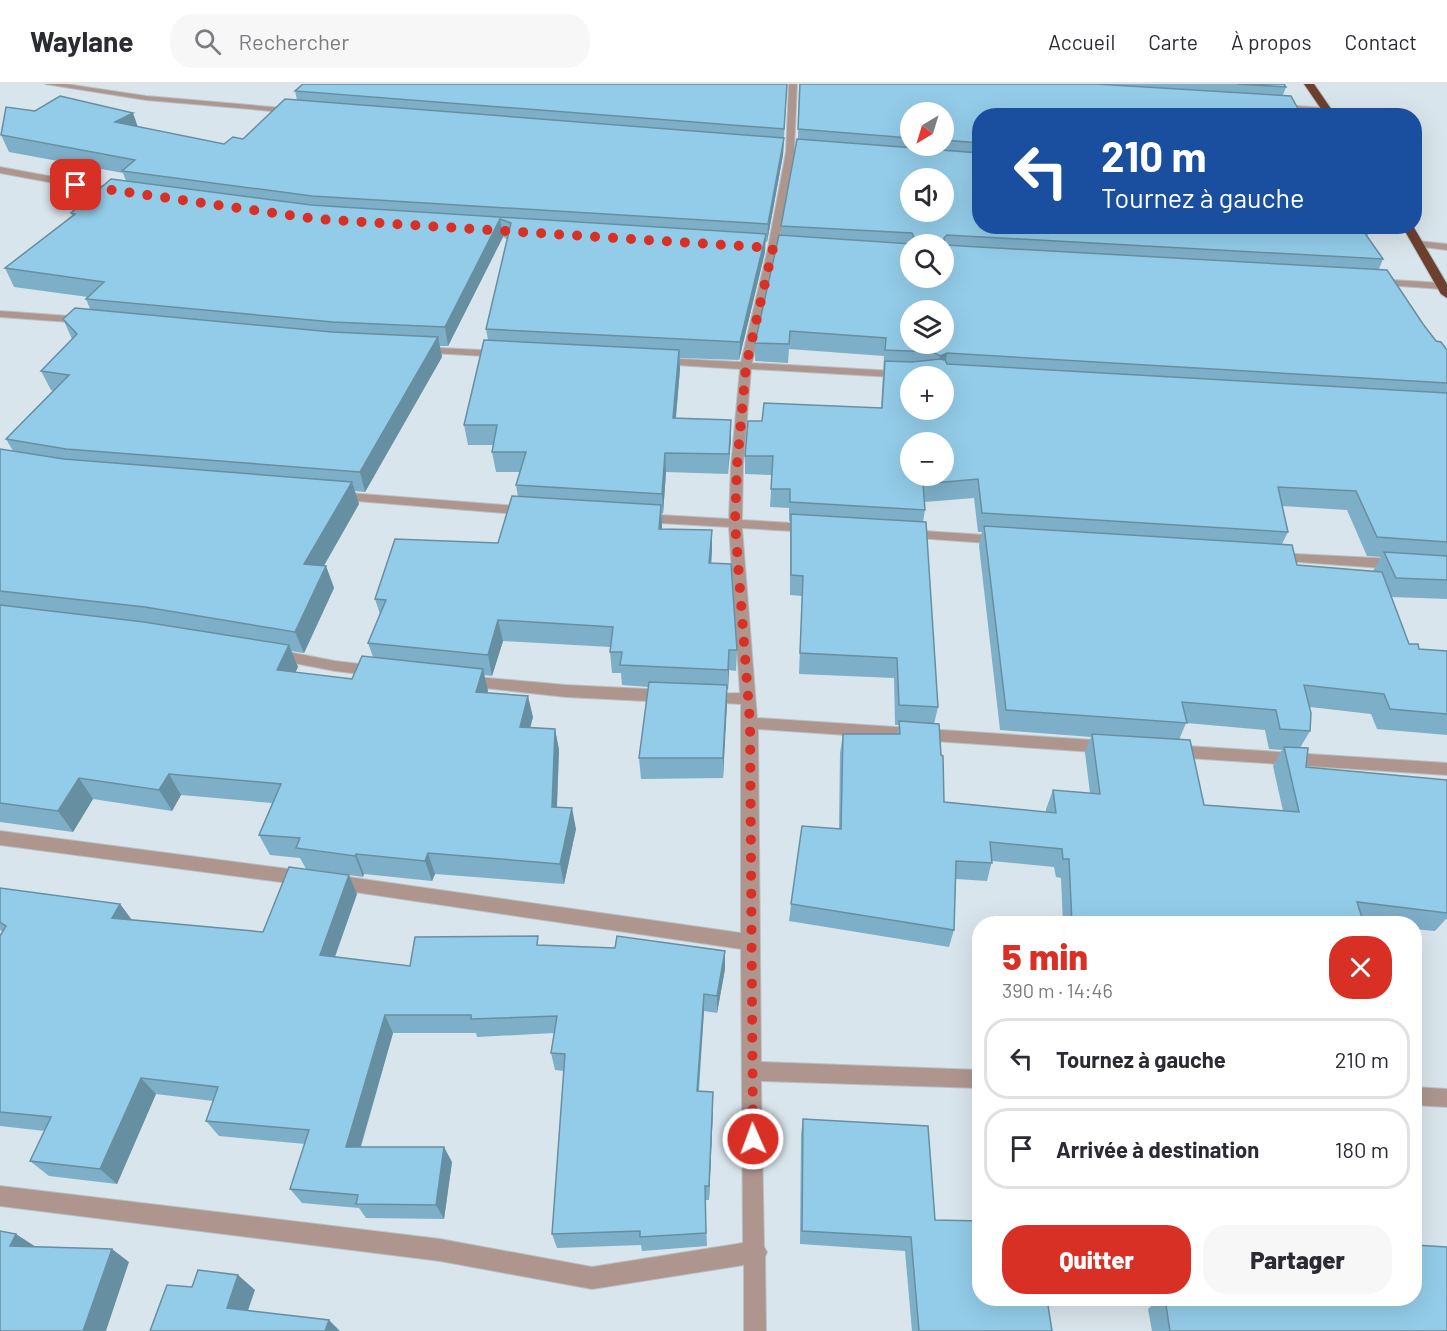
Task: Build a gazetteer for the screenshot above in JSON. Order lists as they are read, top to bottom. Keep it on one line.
{"north":"bottom left","page":{"header":"Waylane","search":"Rechercher","nav":["Accueil","Carte","À propos","Contact"],"map_buttons":["+","−"],"turn":["210 m","Tournez à gauche"],"heading":["5 min","390 m · 14:46"],"list":[{"name":"Tournez à gauche","value":"210 m"},{"name":"Arrivée à destination","value":"180 m"}],"buttons":["Quitter","Partager"]}}
